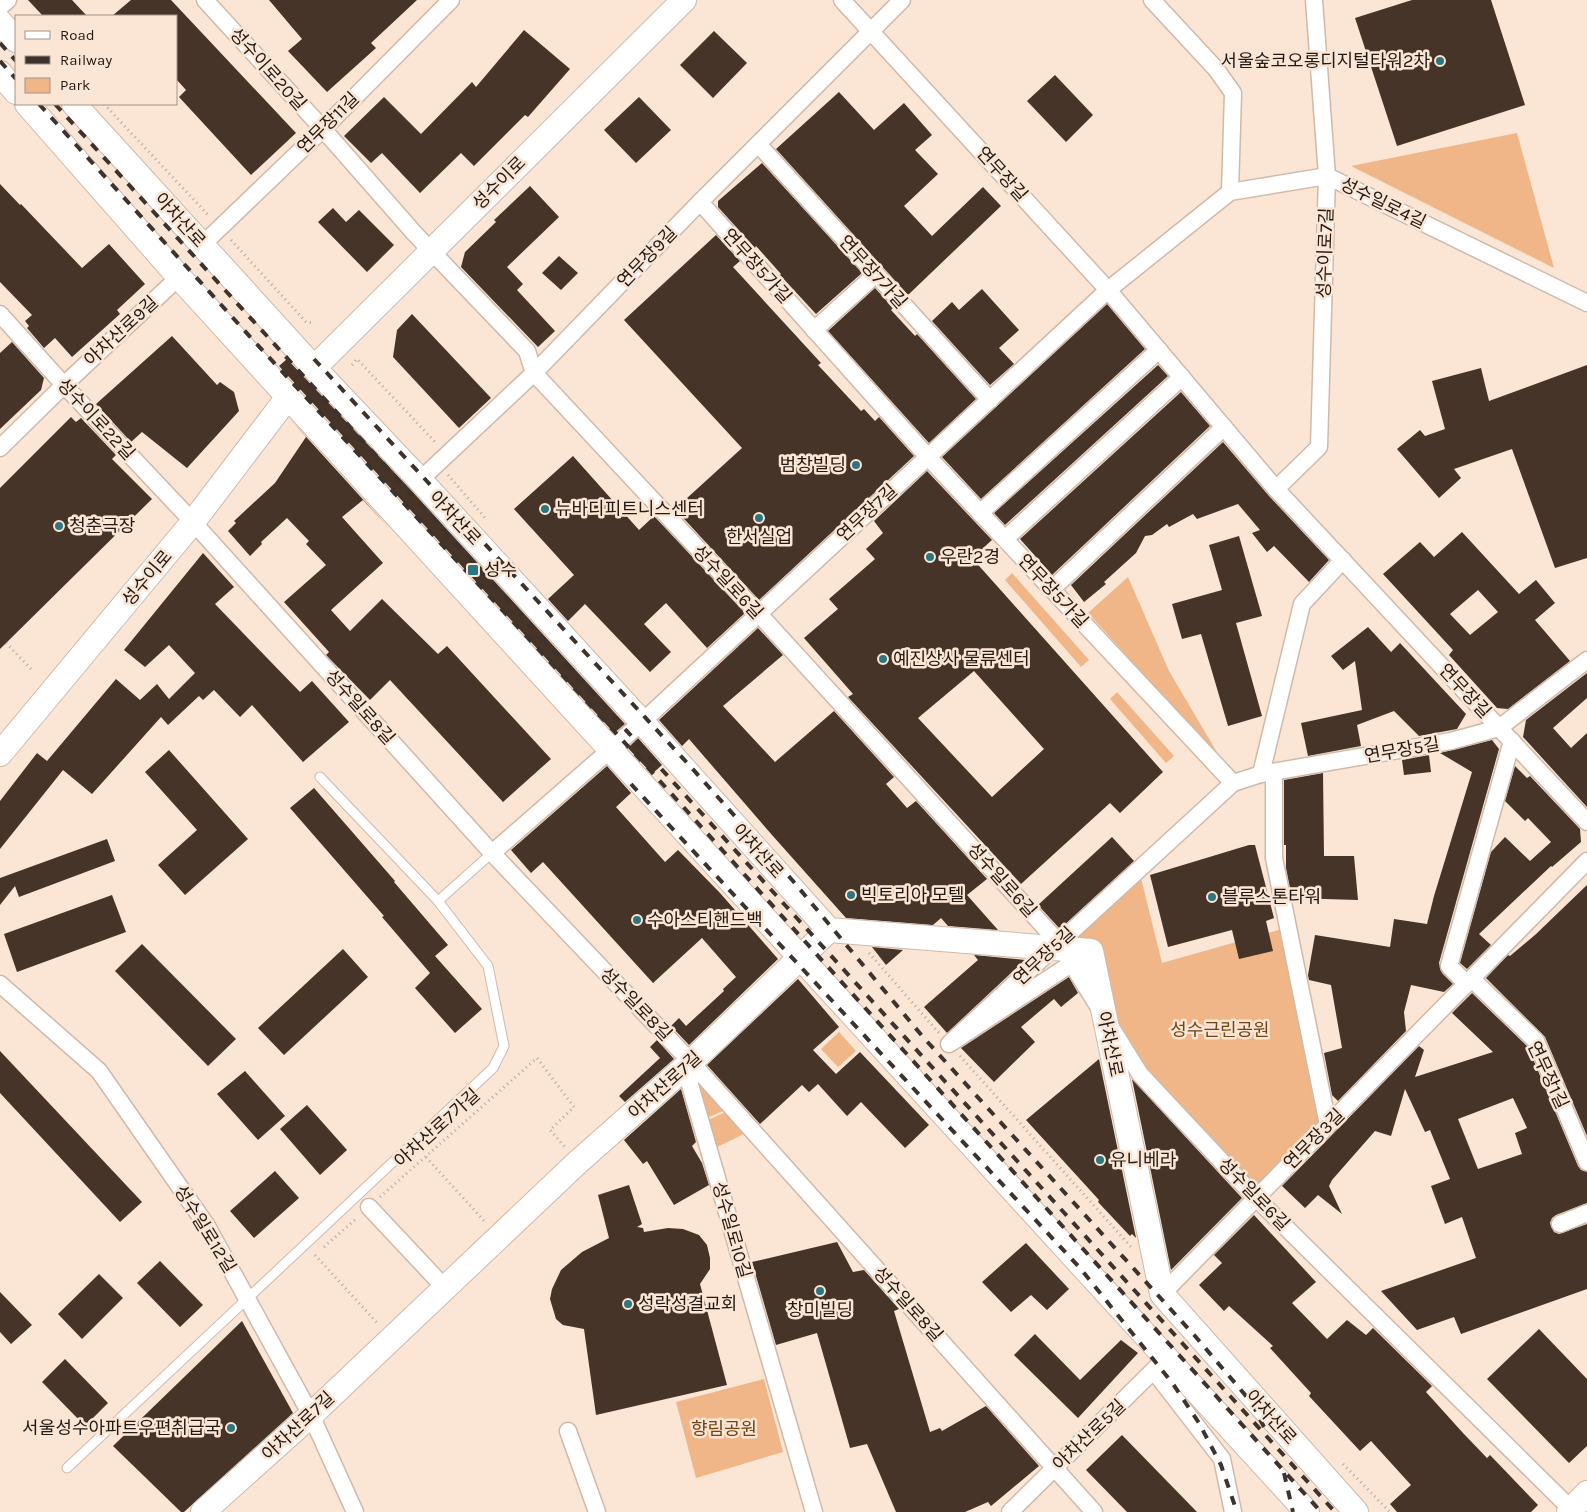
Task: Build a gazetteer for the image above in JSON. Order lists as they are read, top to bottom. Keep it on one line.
{"streets":{"main road":["성수이로","아차산로","아차산로7길"],"street":["성수이로20길","연무장11길","연무장길","성수일로4길","성수이로7길","연무장9길","연무장5가길","연무장7가길","아차산로9길","성수이로22길","연무장7길","성수일로6길","성수일로8길","연무장5길","연무장1길","연무장3길","성수일로12길","성수일로10길","아차산로5길"],"path":["아차산로7가길"]},"crossings":[["성수이로20길","연무장11길"],["성수이로20길","성수이로"],["성수이로20길","성수일로6길"],["연무장11길","아차산로"],["연무장길","성수일로4길"],["연무장길","성수이로7길"],["연무장길","연무장9길"],["연무장길","연무장7길"],["연무장길","연무장5길"],["성수이로","아차산로"],["성수이로","성수이로22길"],["성수이로","성수일로6길"],["성수이로","성수일로8길"],["성수일로4길","성수이로7길"],["성수일로4길","연무장7길"],["아차산로","연무장9길"],["아차산로","아차산로9길"],["아차산로","연무장7길"],["아차산로","연무장5길"],["아차산로","아차산로7길"],["아차산로","연무장3길"],["아차산로","아차산로5길"],["연무장9길","연무장5가길"],["연무장9길","연무장7가길"],["연무장9길","성수일로6길"],["연무장5가길","연무장7길"],["연무장5가길","연무장5길"],["연무장7가길","연무장7길"],["아차산로9길","성수이로22길"],["성수이로22길","성수일로8길"],["연무장7길","성수일로6길"],["연무장7길","성수일로8길"],["성수일로6길","연무장5길"],["성수일로6길","연무장3길"],["성수일로8길","아차산로7길"],["성수일로8길","성수일로10길"],["성수일로8길","아차산로5길"],["연무장1길","연무장3길"],["아차산로7길","아차산로7가길"],["아차산로7길","성수일로12길"],["아차산로7길","성수일로10길"]],"parks":["성수근린공원","향림공원"],"places":{"other":["서울숲코오롱디지털타워2차","범창빌딩","뉴바디피트니스센터","한서실업","청춘극장","우란2경","예진상사 물류센터","빅토리아 모텔","블루스톤타워","수아스티핸드백","유니베라","창미빌딩","성락성결교회","서울성수아파트우편취급국"],"transit":["성수"]},"legend":["Road","Railway","Park"]}
